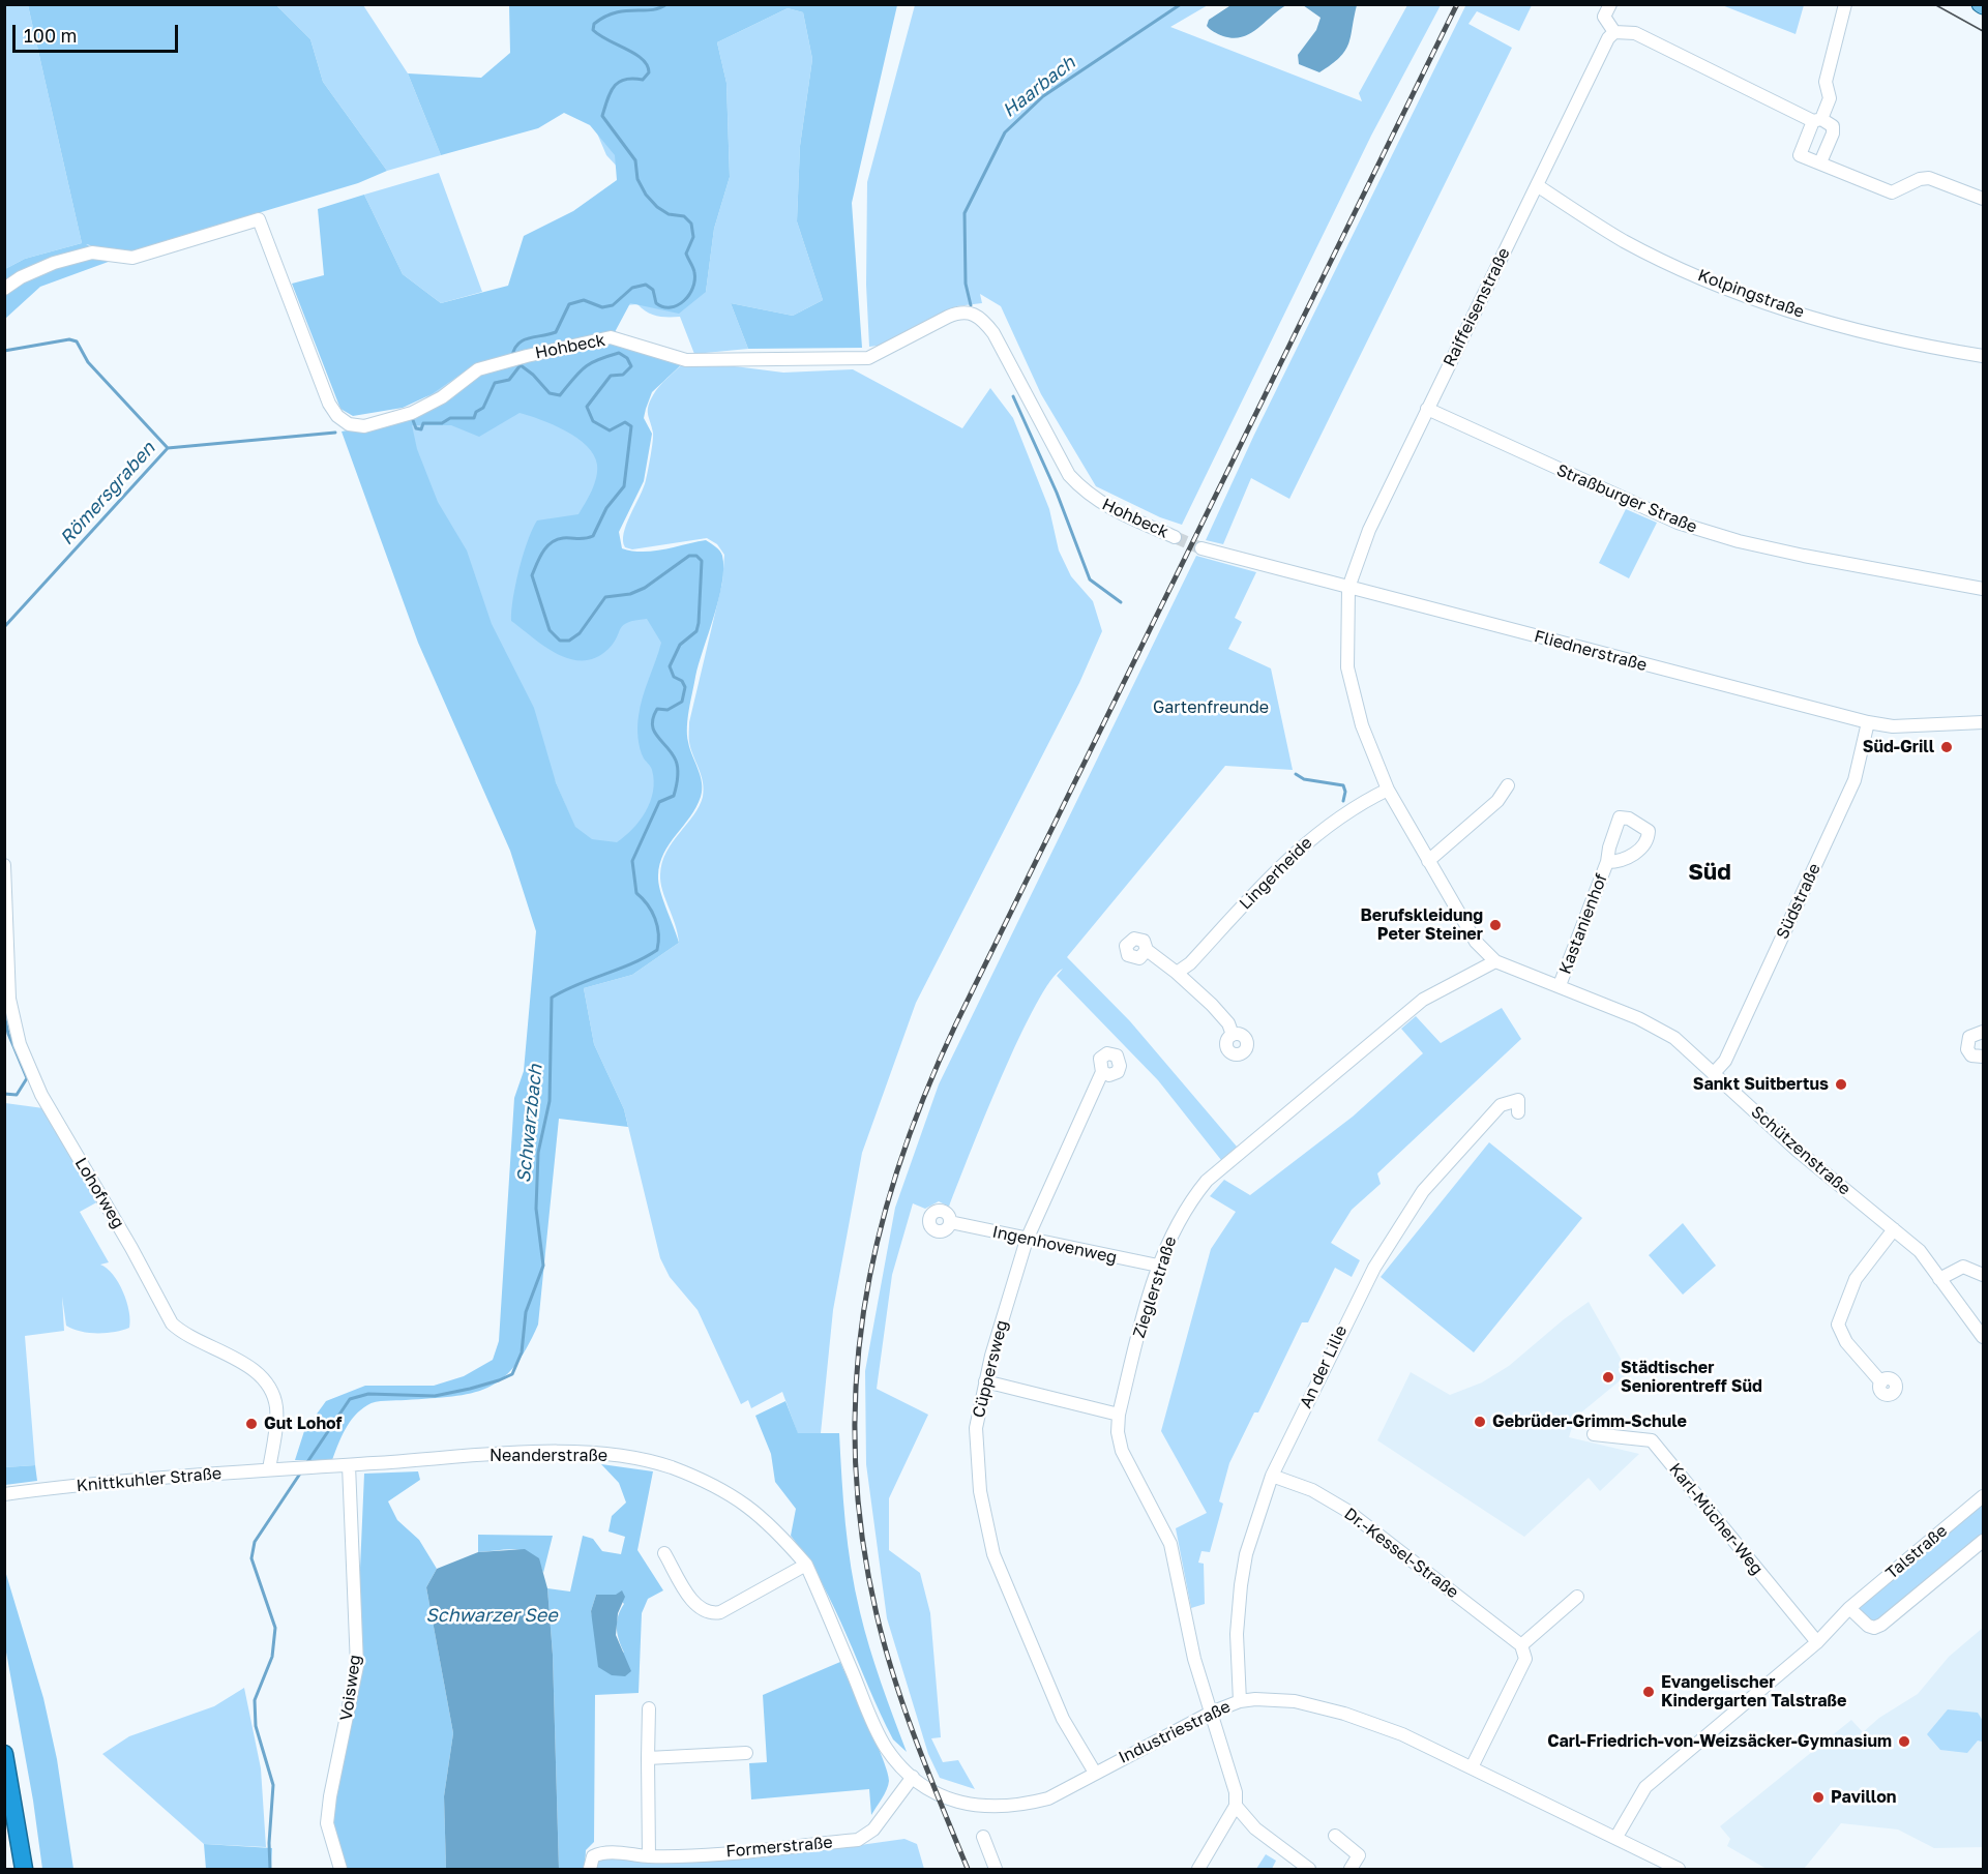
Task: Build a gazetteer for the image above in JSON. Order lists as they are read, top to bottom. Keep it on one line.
{"streets":{"street":["Kolpingstraße","Raiffeisenstraße","Hohbeck","Straßburger Straße","Fliednerstraße","Lingerheide","Südstraße","Kastanienhof","Schützenstraße","Lohofweg","Ingenhovenweg","Zieglerstraße","An der Lilie","Cüppersweg","Neanderstraße","Knittkuhler Straße","Karl-Mücher-Weg","Talstraße","Dr.-Kessel-Straße","Voisweg","Industriestraße","Formerstraße"]},"crossings":[["Kolpingstraße","Raiffeisenstraße"],["Raiffeisenstraße","Straßburger Straße"],["Raiffeisenstraße","Fliednerstraße"],["Raiffeisenstraße","Schützenstraße"],["Fliednerstraße","Südstraße"],["Fliednerstraße","Schützenstraße"],["Lingerheide","Schützenstraße"],["Südstraße","Schützenstraße"],["Kastanienhof","Schützenstraße"],["Schützenstraße","Zieglerstraße"],["Lohofweg","Knittkuhler Straße"],["Ingenhovenweg","Zieglerstraße"],["Ingenhovenweg","Cüppersweg"],["Zieglerstraße","Industriestraße"],["An der Lilie","Dr.-Kessel-Straße"],["An der Lilie","Industriestraße"],["Cüppersweg","Industriestraße"],["Neanderstraße","Knittkuhler Straße"],["Neanderstraße","Voisweg"],["Neanderstraße","Industriestraße"],["Neanderstraße","Formerstraße"],["Karl-Mücher-Weg","Talstraße"],["Talstraße","Industriestraße"],["Industriestraße","Formerstraße"]],"districts":["Süd"],"water":["Haarbach","Römersgraben","Schwarzbach","Schwarzer See"],"parks":["Gartenfreunde"],"places":["Süd-Grill","Berufskleidung Peter Steiner","Sankt Suitbertus","Städtischer Seniorentreff Süd","Gebrüder-Grimm-Schule","Gut Lohof","Evangelischer Kindergarten Talstraße","Carl-Friedrich-von-Weizsäcker-Gymnasium","Pavillon"],"scale_bar":"100 m"}
